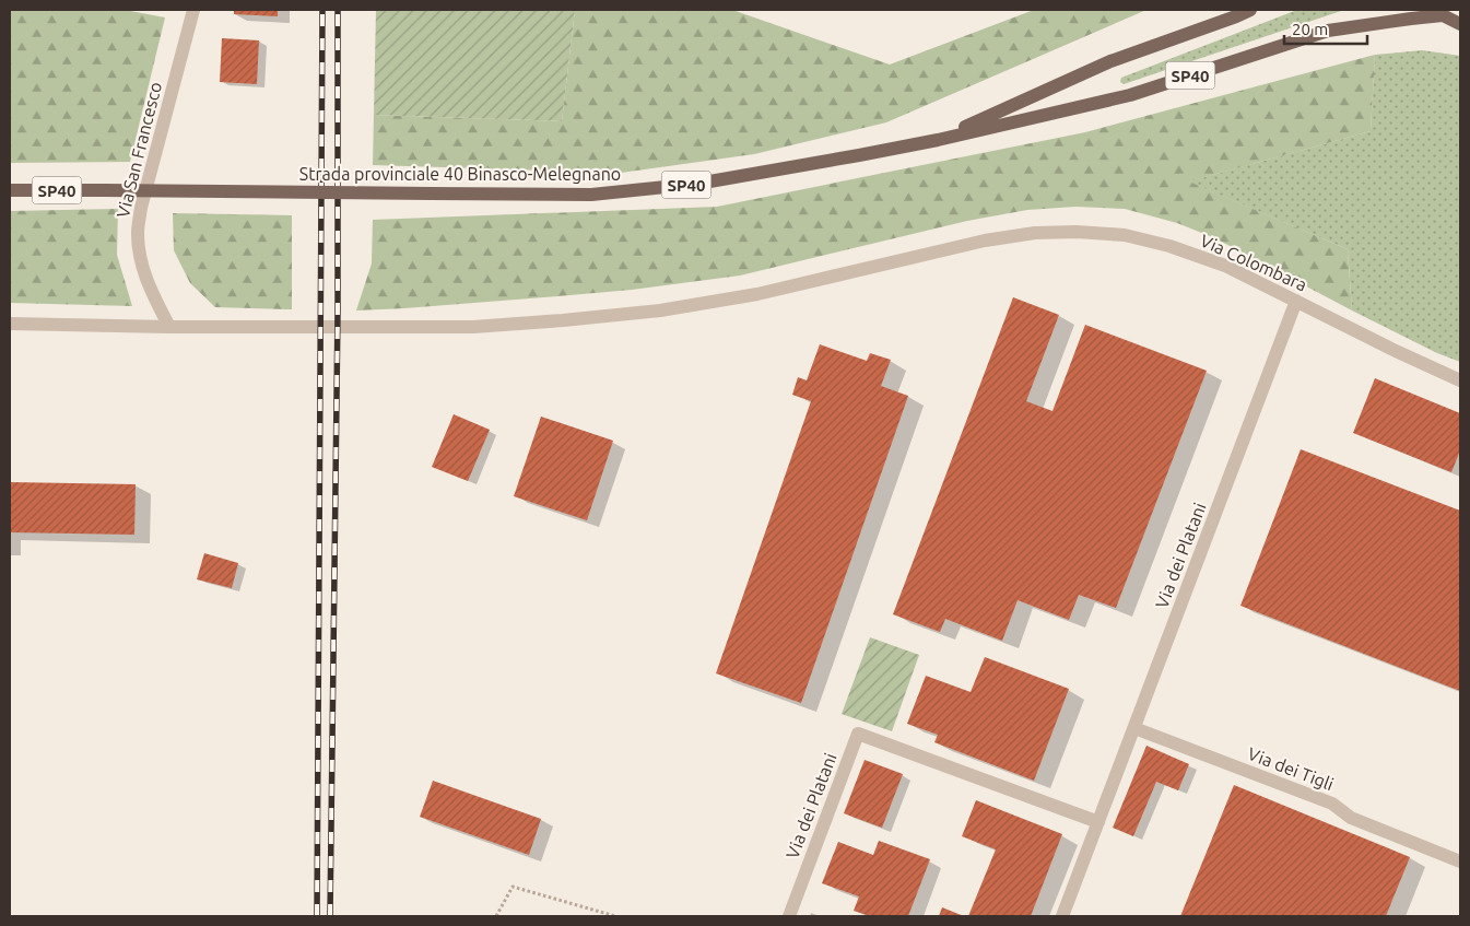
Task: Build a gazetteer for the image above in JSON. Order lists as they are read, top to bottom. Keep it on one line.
{"streets":{"main road":["SP40","Strada provinciale 40 Binasco-Melegnano"],"street":["Via San Francesco","Via Colombara","Via dei Platani","Via dei Tigli"]},"crossings":[["Via San Francesco","Via Colombara"],["Via Colombara","Via dei Platani"],["Via dei Platani","Via dei Tigli"]],"scale_bar":"20 m"}
